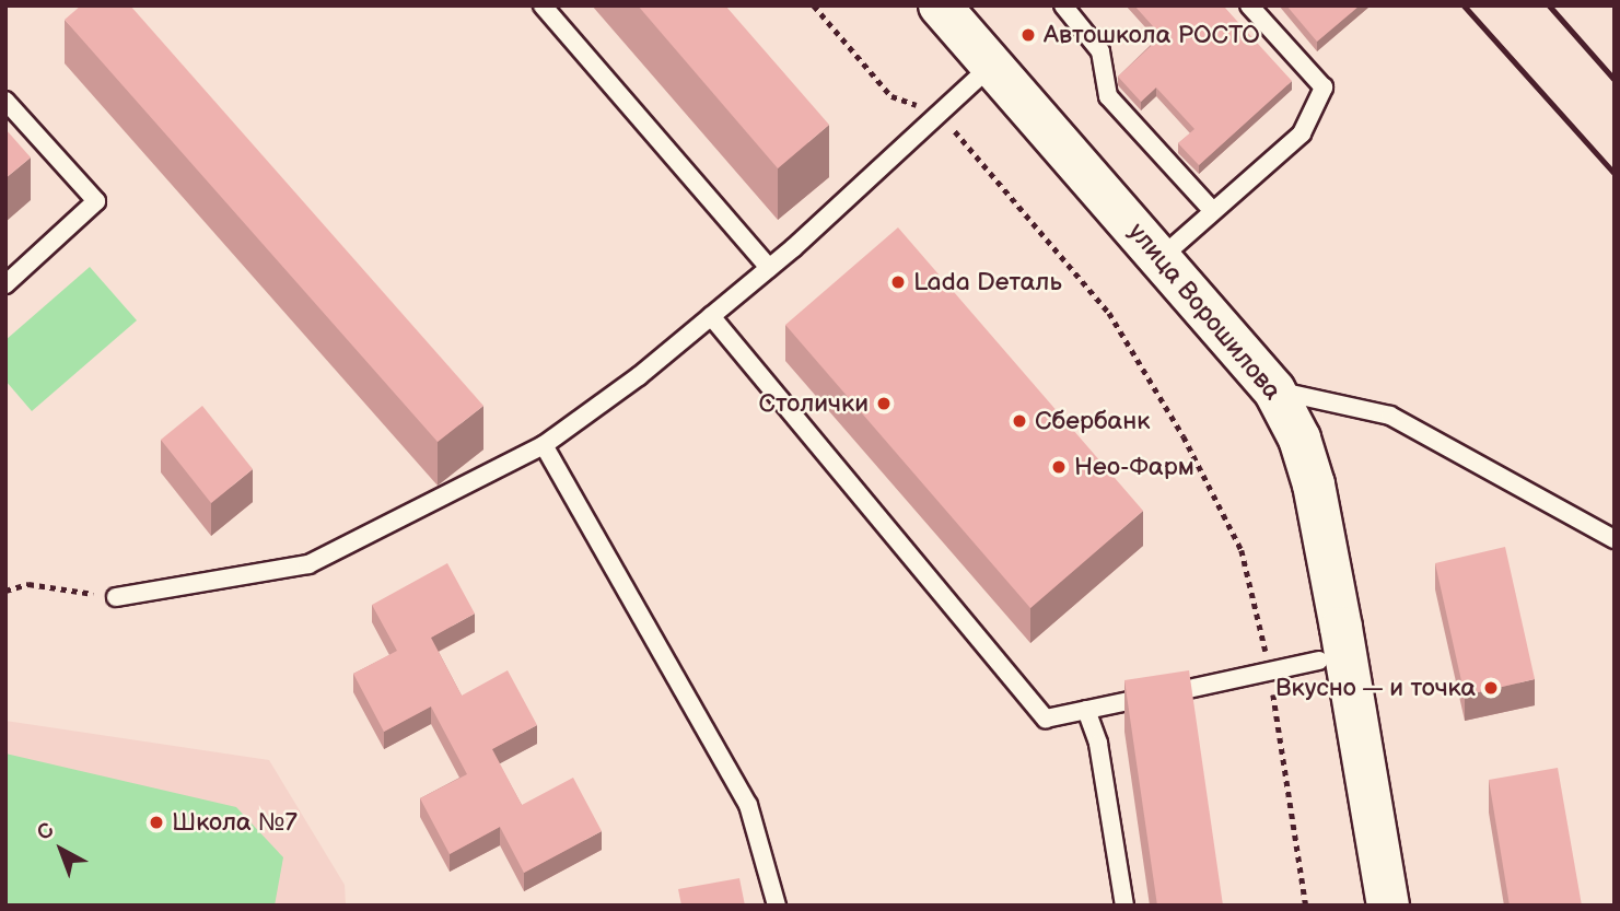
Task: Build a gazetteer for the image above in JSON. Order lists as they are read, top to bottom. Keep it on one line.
{"streets":{"main road":["улица Ворошилова"]},"places":["Автошкола РОСТО","Lada Dеталь","Столички","Сбербанк","Нео-Фарм","Вкусно — и точка","Школа №7"],"north":"top left"}
